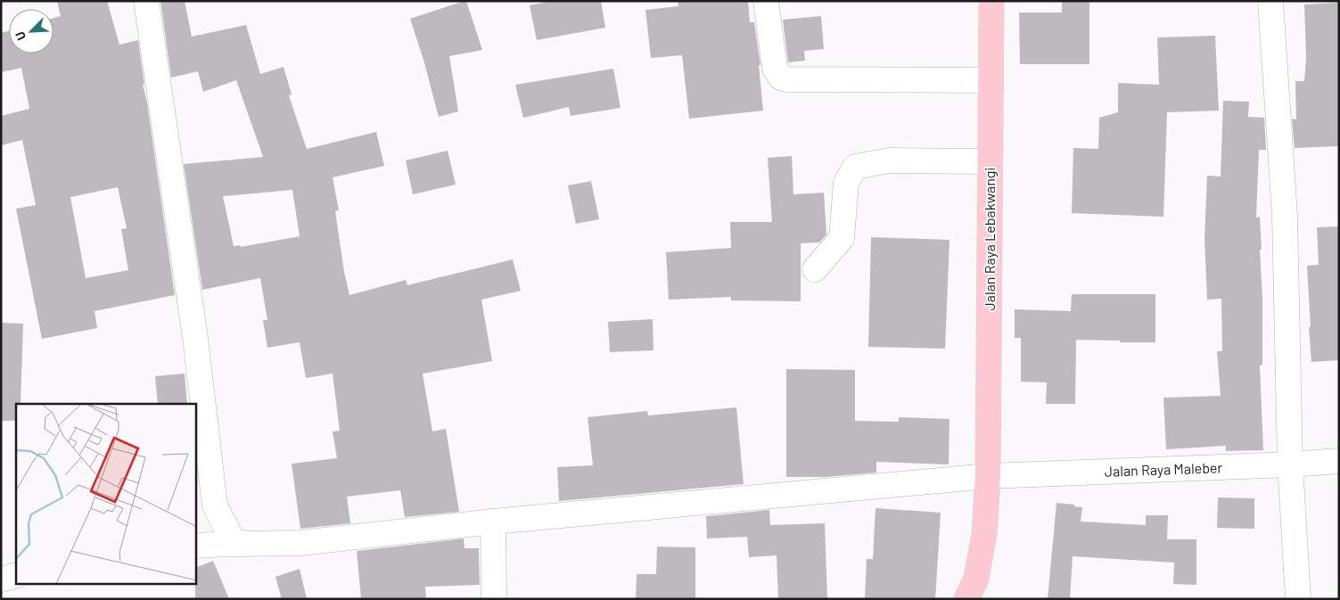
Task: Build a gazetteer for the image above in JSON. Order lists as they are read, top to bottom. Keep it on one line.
{"streets":{"main road":["Jalan Raya Lebakwangi"],"street":["Jalan Raya Maleber"]},"crossings":[["Jalan Raya Lebakwangi","Jalan Raya Maleber"]],"north":"bottom left"}
